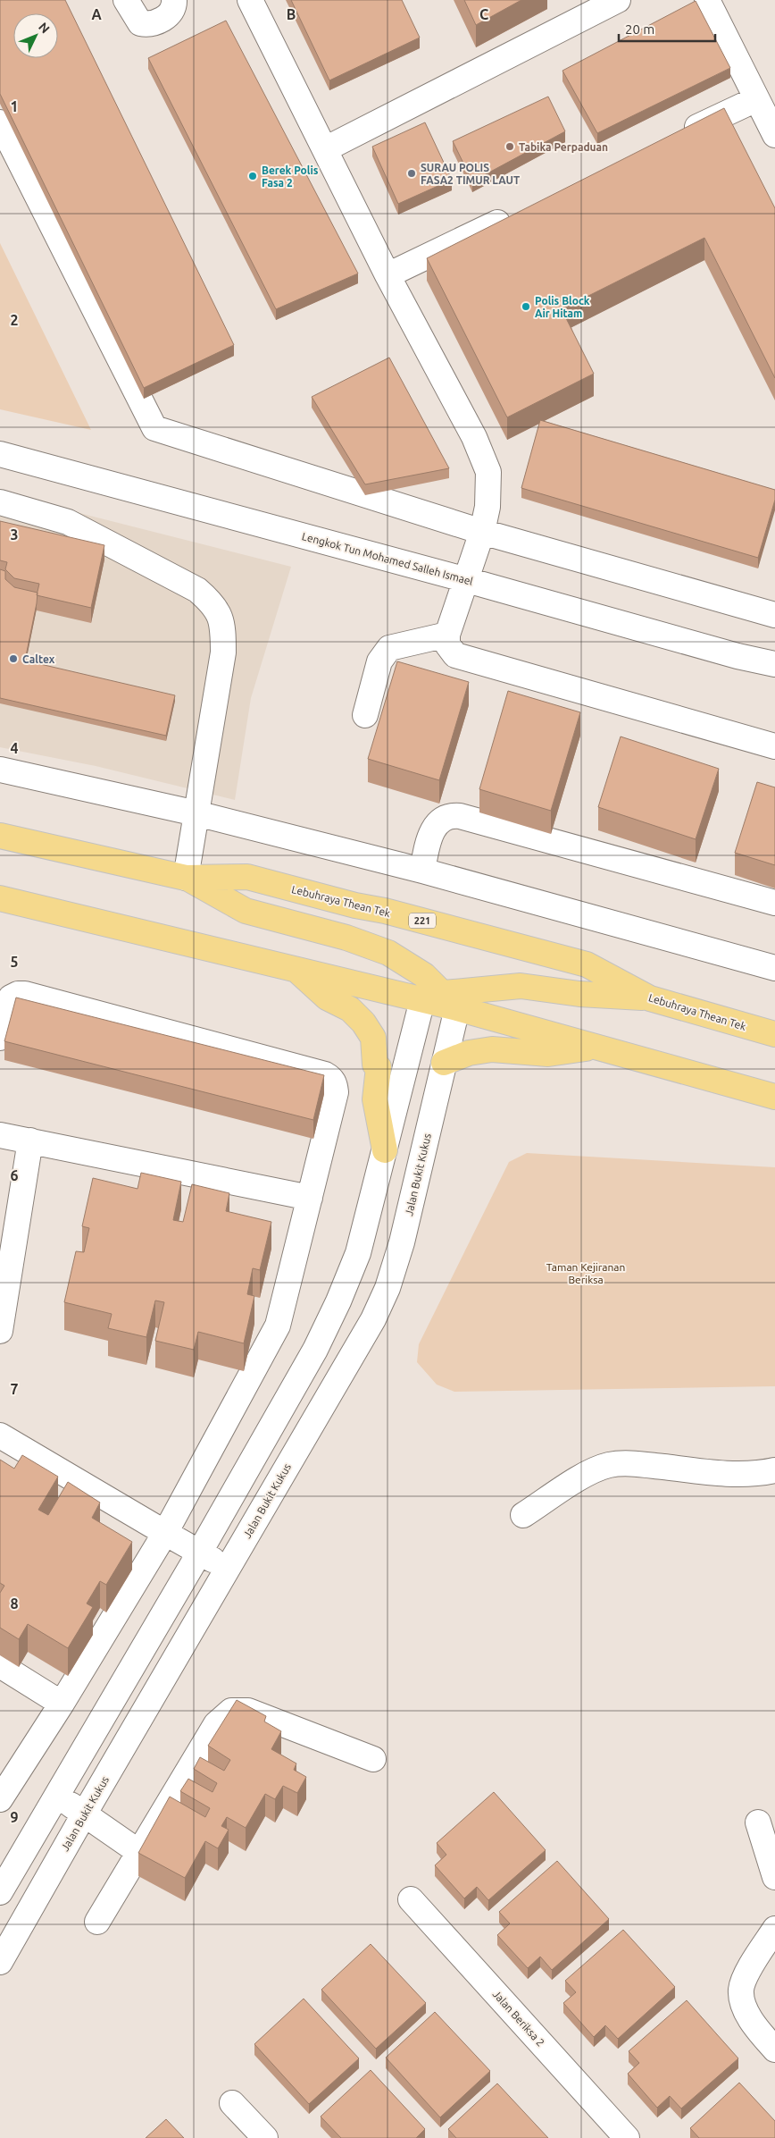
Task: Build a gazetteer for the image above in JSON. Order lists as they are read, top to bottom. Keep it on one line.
{"streets":{"main road":["Lebuhraya Thean Tek","221"],"street":["Lengkok Tun Mohamed Salleh Ismael","Jalan Bukit Kukus","Jalan Beriksa 2"]},"crossings":[["Lebuhraya Thean Tek","221"],["221","Jalan Bukit Kukus"]],"parks":["Taman Kejiranan Beriksa"],"places":["Tabika Perpaduan","SURAU POLIS FASA2 TIMUR LAUT","Berek Polis Fasa 2","Polis Block Air Hitam","Caltex"],"scale_bar":"20 m","north":"top right","grid":{"columns":["A","B","C"],"rows":["1","2","3","4","5","6","7","8","9"]}}
